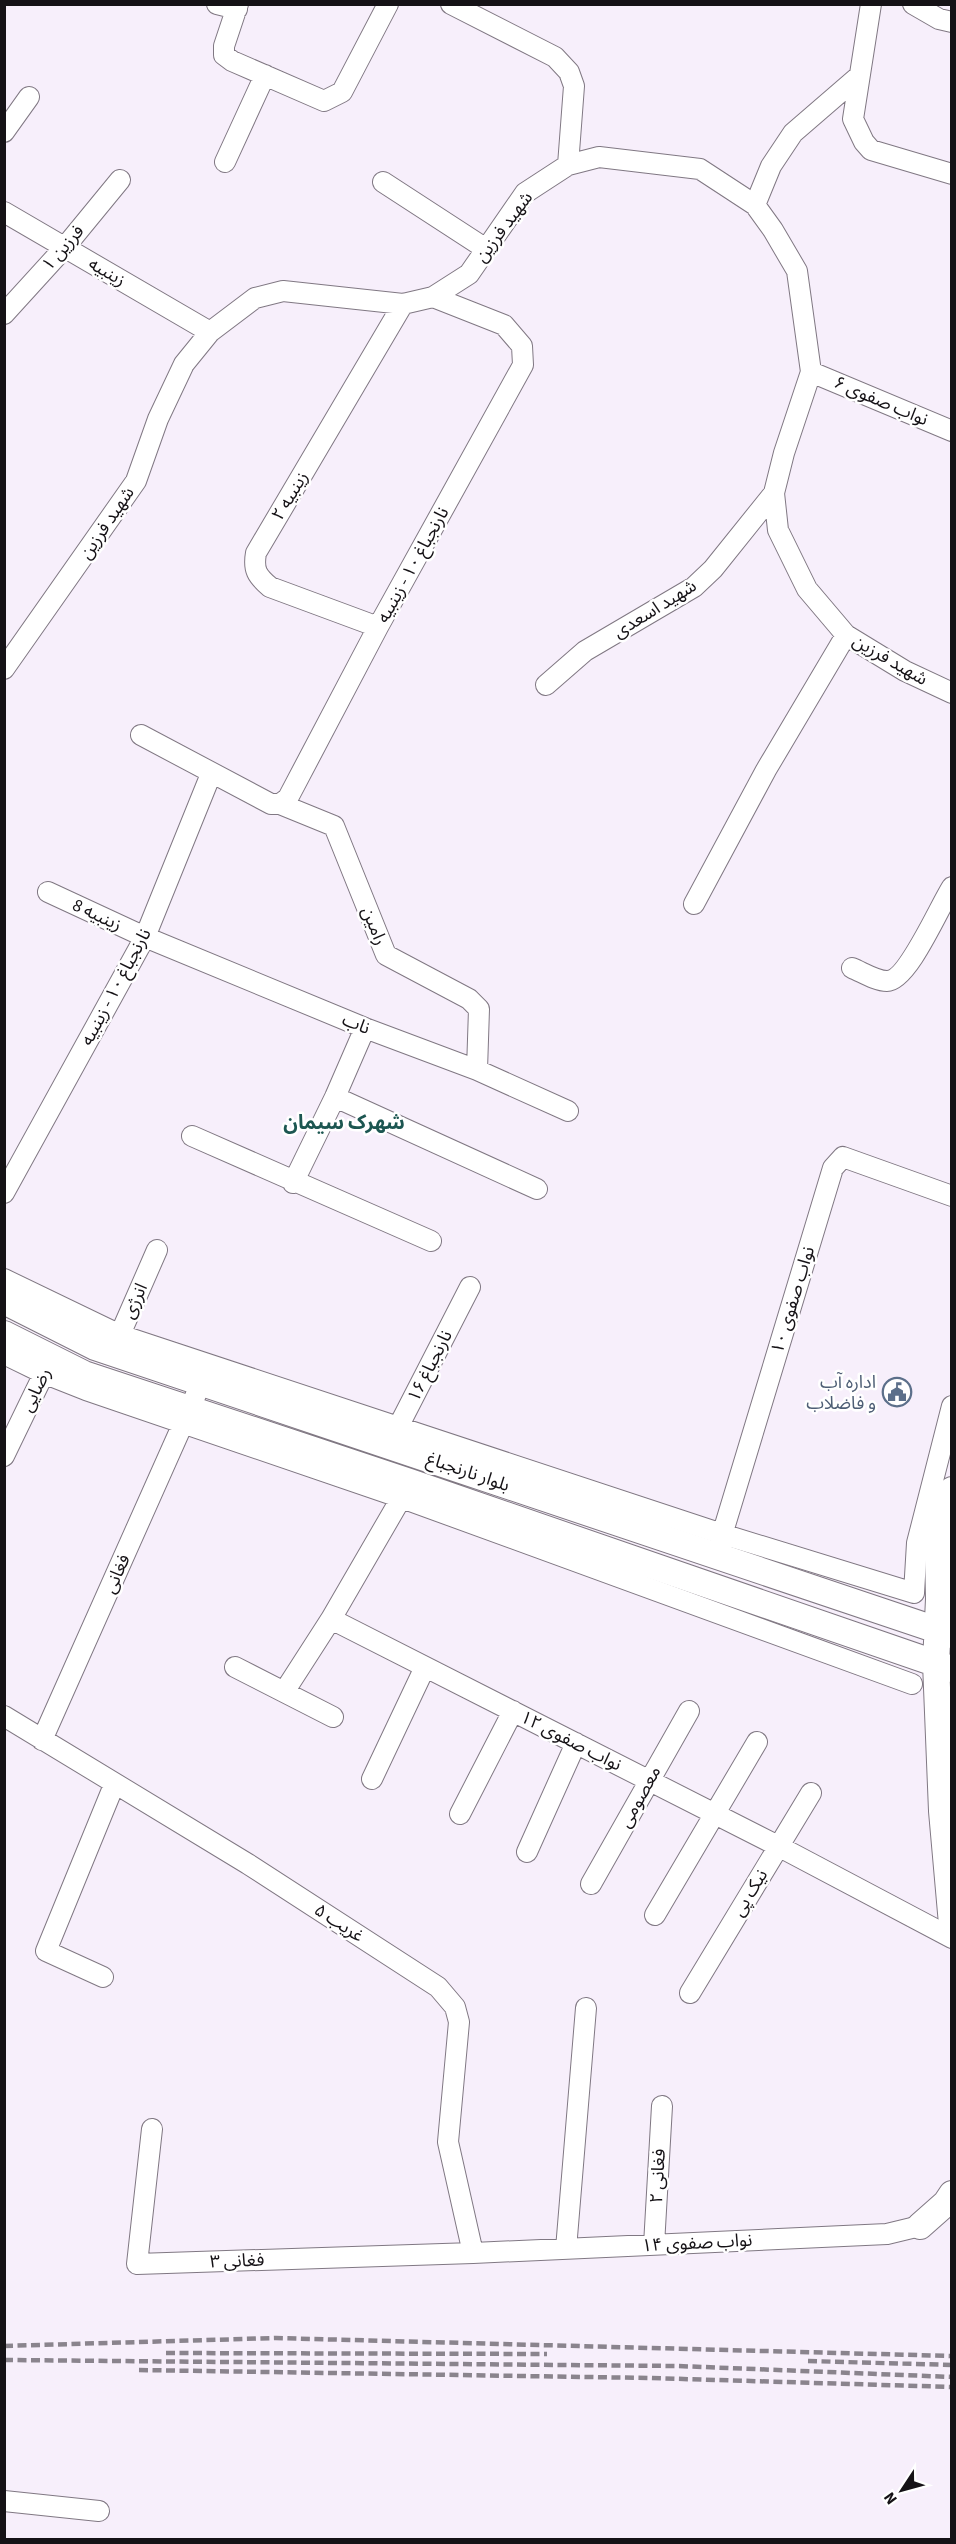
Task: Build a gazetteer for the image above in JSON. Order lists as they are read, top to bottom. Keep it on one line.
{"streets":{"main road":["بلوار نارنجباغ"],"street":["شهید فرزین","فرزین ۱","زینبیه","نواب صفوی ۶","زینبیه ۲","نارنجباغ ۱۰ - زینبیه","شهید اسعدی","زینبیه 8","رامین","ناب","نواب صفوی ۱۰","انرژی","نارنجباغ ۱۶","رضایی","فغانی","نواب صفوی ۱۲","معصومی","نیک پی","غریب ۵","فغانی ۲","نواب صفوی ۱۴","فغانی ۳"]},"crossings":[["شهید فرزین","زینبیه"],["شهید فرزین","نواب صفوی ۶"],["شهید فرزین","زینبیه ۲"],["شهید فرزین","نارنجباغ ۱۰ - زینبیه"],["شهید فرزین","شهید اسعدی"],["فرزین ۱","زینبیه"],["زینبیه ۲","نارنجباغ ۱۰ - زینبیه"],["نارنجباغ ۱۰ - زینبیه","زینبیه 8"],["نارنجباغ ۱۰ - زینبیه","رامین"],["نارنجباغ ۱۰ - زینبیه","ناب"],["زینبیه 8","ناب"],["رامین","ناب"],["نواب صفوی ۱۰","بلوار نارنجباغ"],["انرژی","بلوار نارنجباغ"],["نارنجباغ ۱۶","بلوار نارنجباغ"],["رضایی","بلوار نارنجباغ"],["بلوار نارنجباغ","فغانی"],["فغانی","غریب ۵"],["نواب صفوی ۱۲","معصومی"],["نواب صفوی ۱۲","نیک پی"],["غریب ۵","نواب صفوی ۱۴"],["غریب ۵","فغانی ۳"],["فغانی ۲","نواب صفوی ۱۴"],["نواب صفوی ۱۴","فغانی ۳"]],"districts":["شهرک سیمان"],"places":{"public building":["اداره آب و فاضلاب"]},"north":"bottom left"}
